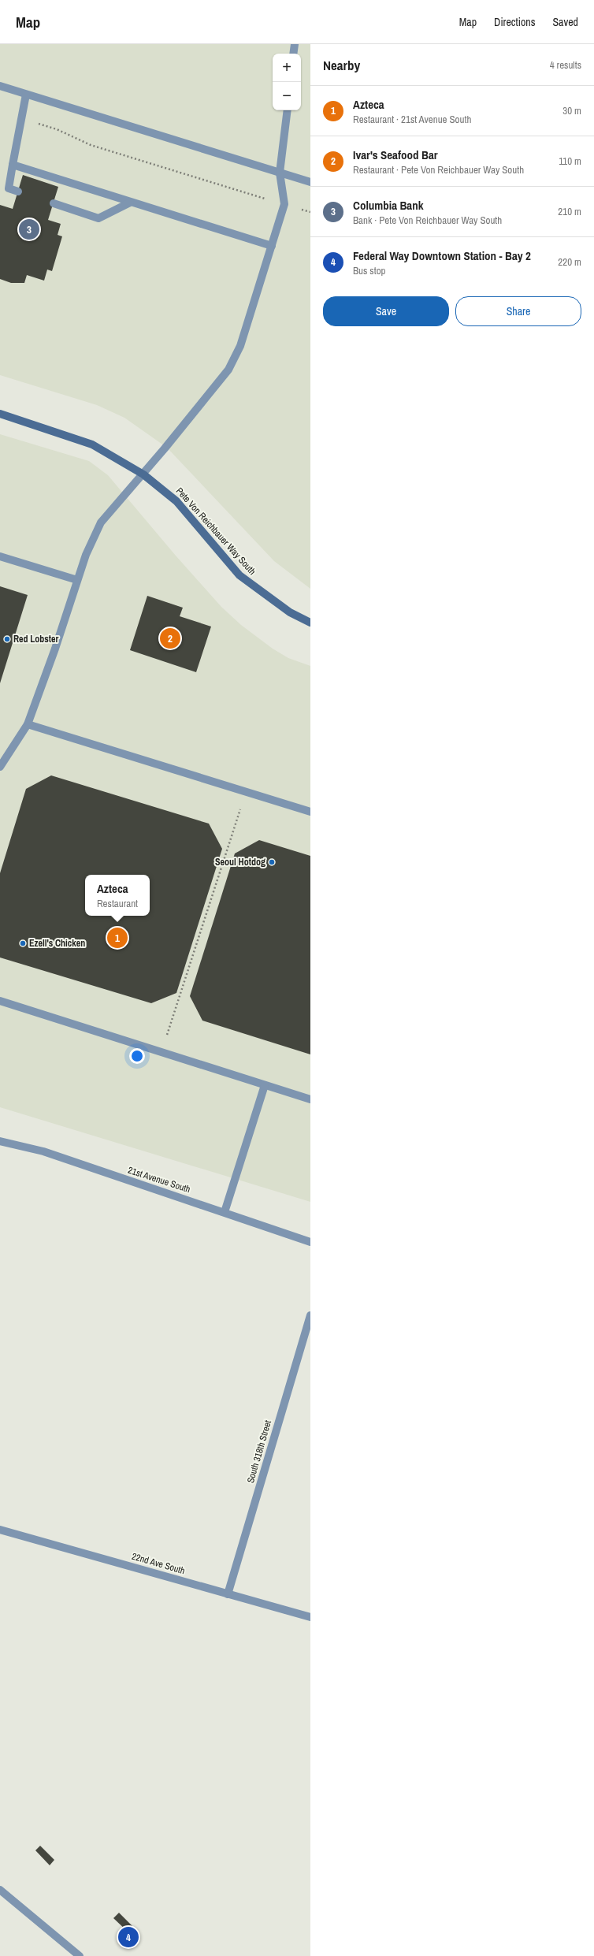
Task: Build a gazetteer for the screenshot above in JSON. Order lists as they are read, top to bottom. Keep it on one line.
{"streets":{"street":["Pete Von Reichbauer Way South","21st Avenue South","South 318th Street","22nd Ave South"]},"crossings":[["South 318th Street","22nd Ave South"]],"places":["Red Lobster","Seoul Hotdog","Ezell's Chicken"],"page":{"header":"Map","nav":["Map","Directions","Saved"],"heading":["Nearby","4 results"],"map_buttons":["+","−"],"list":[{"mark":"1","name":"Azteca","note":"Restaurant · 21st Avenue South","value":"30 m"},{"mark":"2","name":"Ivar's Seafood Bar","note":"Restaurant · Pete Von Reichbauer Way South","value":"110 m"},{"mark":"3","name":"Columbia Bank","note":"Bank · Pete Von Reichbauer Way South","value":"210 m"},{"mark":"4","name":"Federal Way Downtown Station - Bay 2","note":"Bus stop","value":"220 m"}],"pins":["3","2","1","4"],"buttons":["Save","Share"],"popup":["Azteca","Restaurant"]}}
